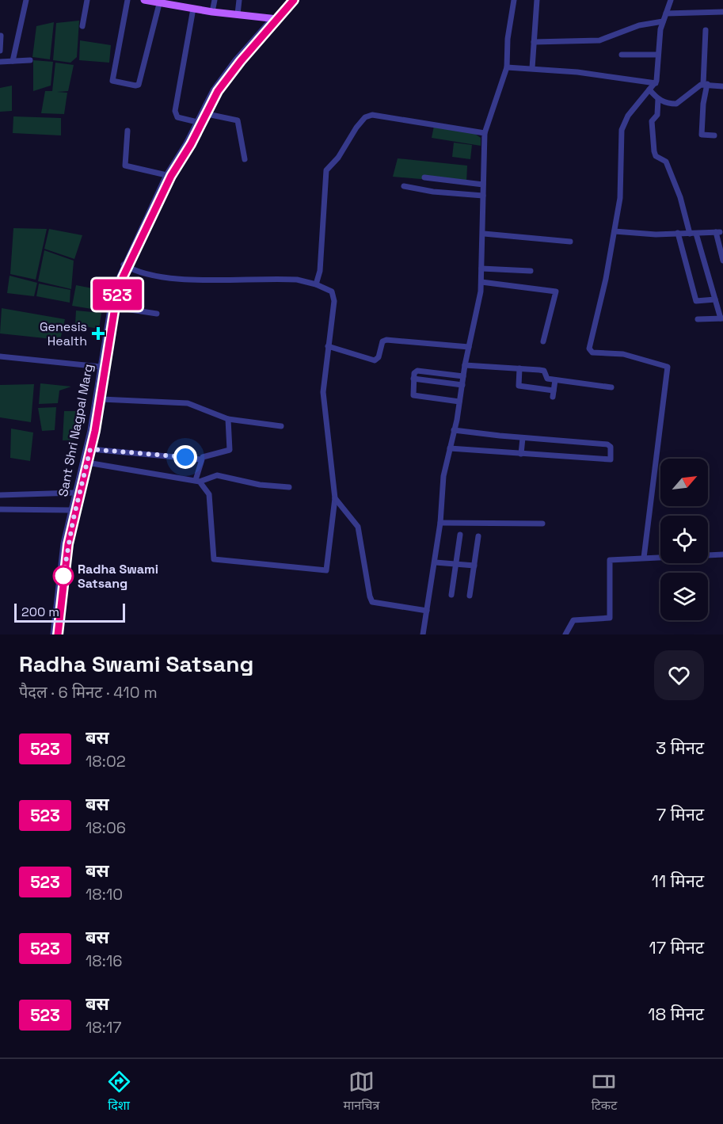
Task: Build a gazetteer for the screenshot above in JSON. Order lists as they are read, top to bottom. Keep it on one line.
{"streets":{"main road":["Sant Shri Nagpal Marg"]},"places":{"health":["Genesis Health"],"other":["Radha Swami Satsang"]},"lines":["bus line 523"],"scale_bar":"200 m","north":"top right","page":{"on_map":"523","scale":"200 m","heading":["Radha Swami Satsang","पैदल · 6 मिनट · 410 m"],"list":[{"mark":"523","name":"बस","note":"18:02","value":"3 मिनट"},{"mark":"523","name":"बस","note":"18:06","value":"7 मिनट"},{"mark":"523","name":"बस","note":"18:10","value":"11 मिनट"},{"mark":"523","name":"बस","note":"18:16","value":"17 मिनट"},{"mark":"523","name":"बस","note":"18:17","value":"18 मिनट"}],"tabs":["दिशा","मानचित्र","टिकट"]}}
